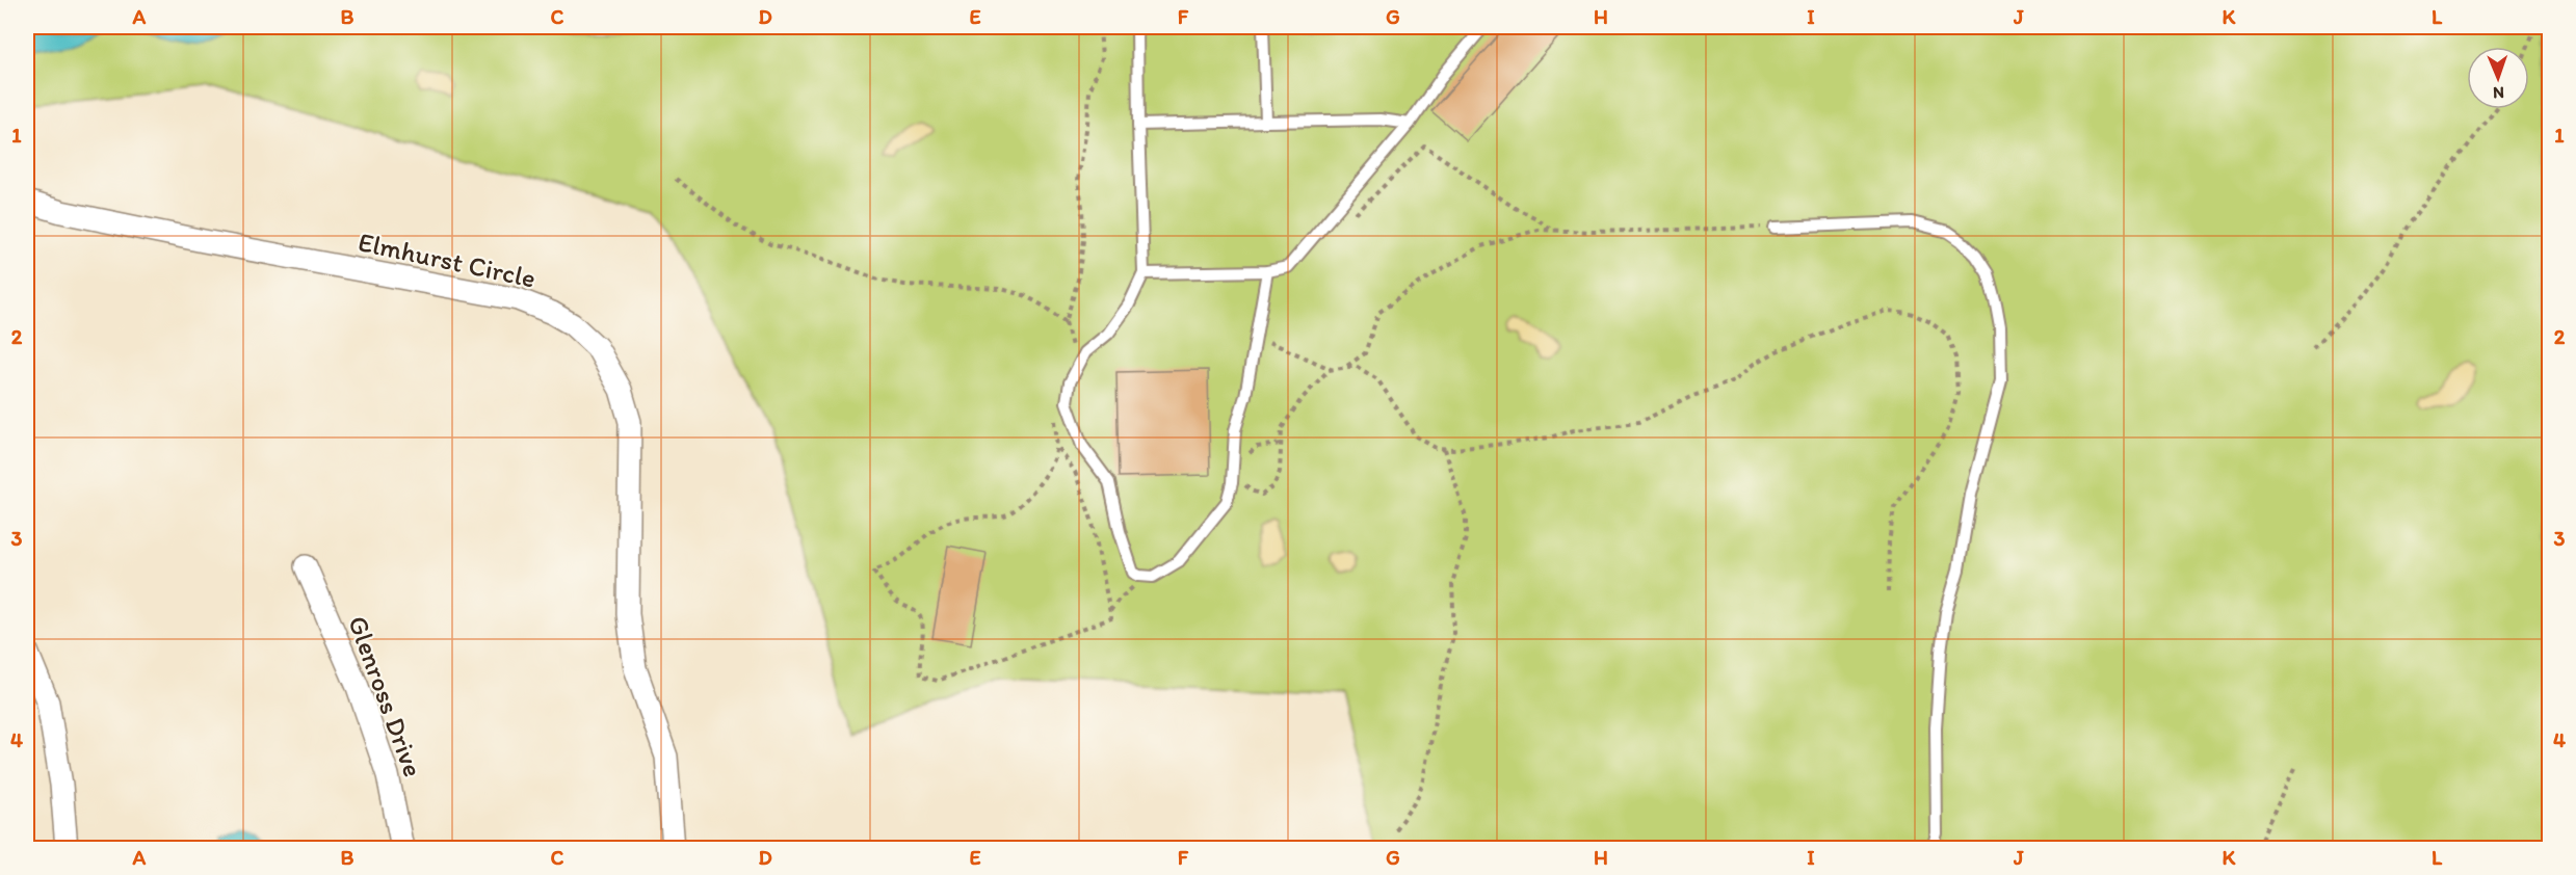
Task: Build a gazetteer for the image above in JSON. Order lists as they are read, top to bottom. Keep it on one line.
{"streets":{"street":["Elmhurst Circle","Glenross Drive"]},"north":"bottom","grid":{"columns":["A","B","C","D","E","F","G","H","I","J","K","L"],"rows":["1","2","3","4"]}}
